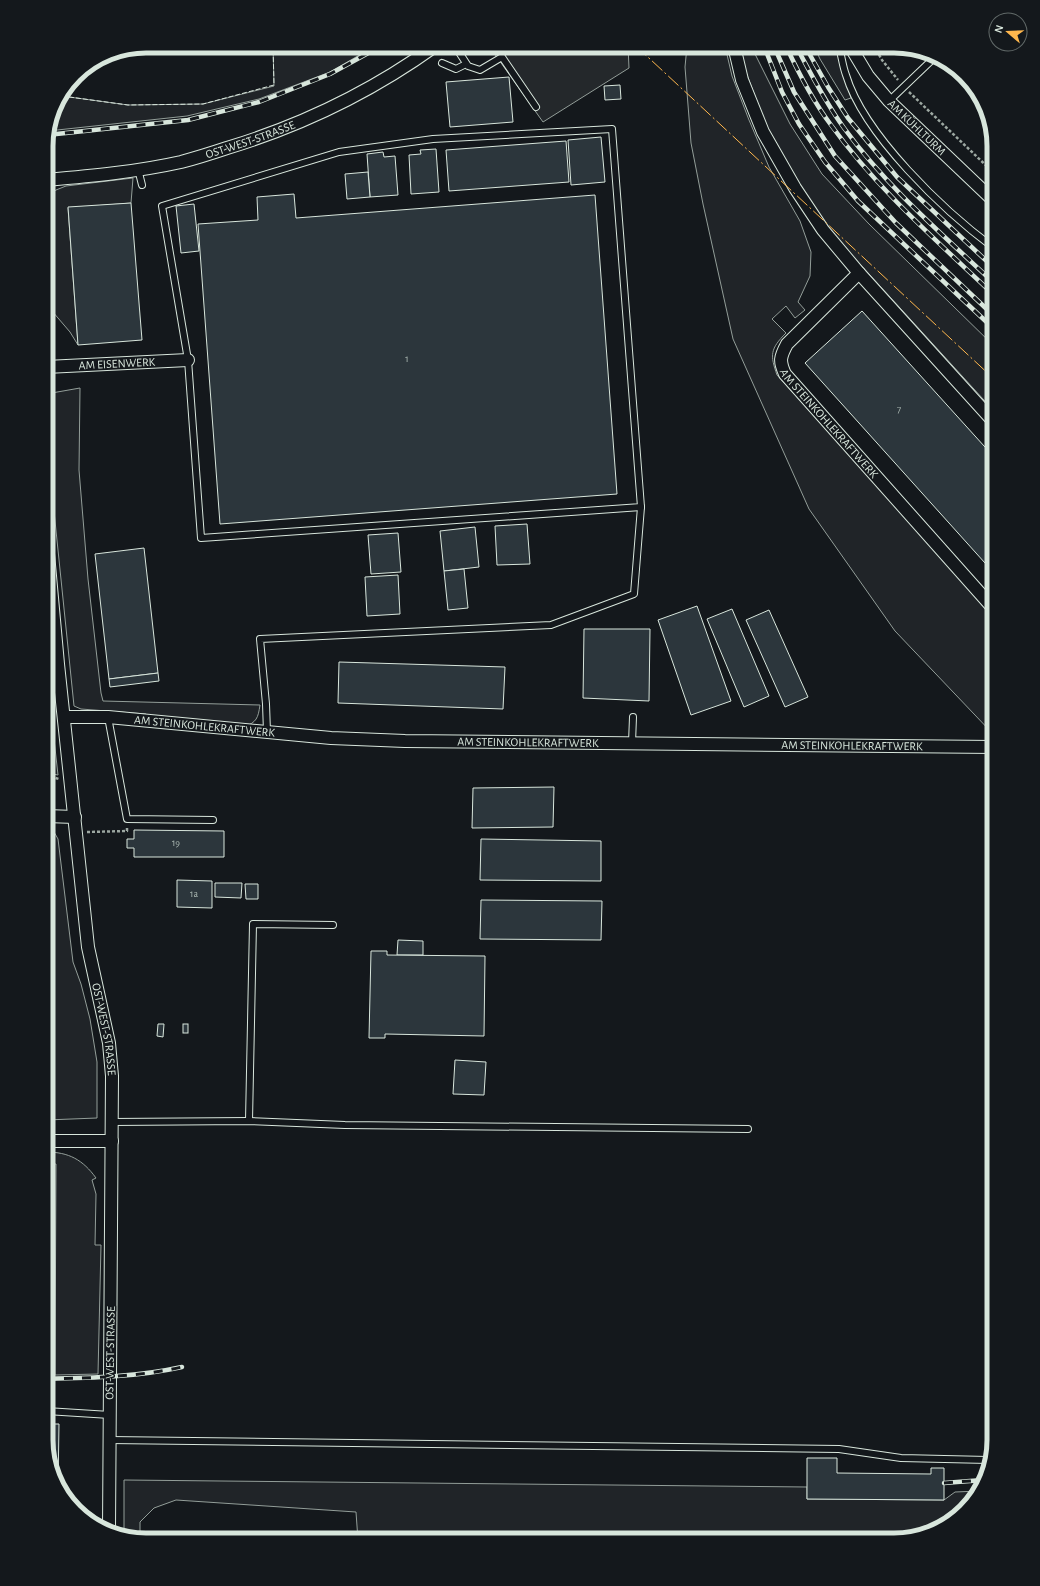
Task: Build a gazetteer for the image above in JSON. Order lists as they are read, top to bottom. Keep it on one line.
{"streets":{"street":["AM KÜHLTURM","OST-WEST-STRASSE","AM EISENWERK","AM STEINKOHLEKRAFTWERK"]},"crossings":[["OST-WEST-STRASSE","AM STEINKOHLEKRAFTWERK"]],"house_numbers":["1","7","19","1a"],"north":"left"}
